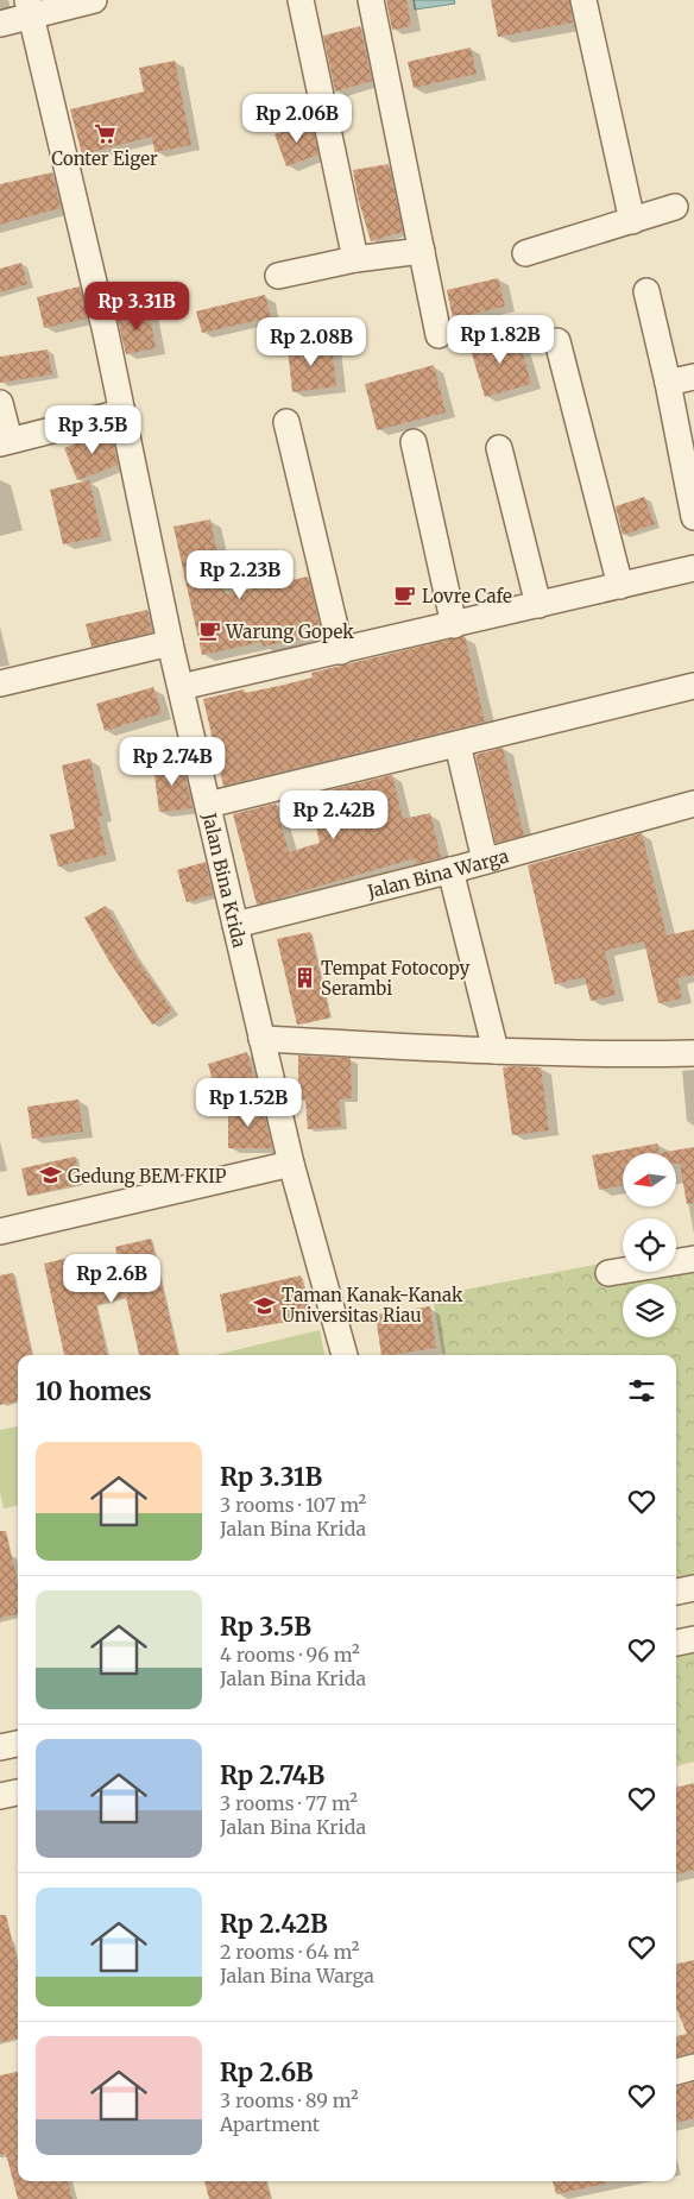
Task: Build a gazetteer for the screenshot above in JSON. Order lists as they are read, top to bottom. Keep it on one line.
{"streets":{"street":["Jalan Bina Warga","Jalan Bina Krida"]},"crossings":[["Jalan Bina Warga","Jalan Bina Krida"]],"places":{"supermarket":["Conter Eiger"],"cafe":["Lovre Cafe","Warung Gopek"],"building":["Tempat Fotocopy Serambi"],"school or university":["Gedung BEM FKIP","Taman Kanak-Kanak Universitas Riau"]},"north":"left","page":{"price":["Rp 2.06B","Rp 3.31B","Rp 1.82B","Rp 2.08B","Rp 3.5B","Rp 2.23B","Rp 2.74B","Rp 2.42B","Rp 1.52B","Rp 2.6B"],"heading":"10 homes","list":[{"name":"Rp 3.31B","note":"3 rooms · 107 m² · Jalan Bina Krida"},{"name":"Rp 3.5B","note":"4 rooms · 96 m² · Jalan Bina Krida"},{"name":"Rp 2.74B","note":"3 rooms · 77 m² · Jalan Bina Krida"},{"name":"Rp 2.42B","note":"2 rooms · 64 m² · Jalan Bina Warga"},{"name":"Rp 2.6B","note":"3 rooms · 89 m² · Apartment"}]}}
